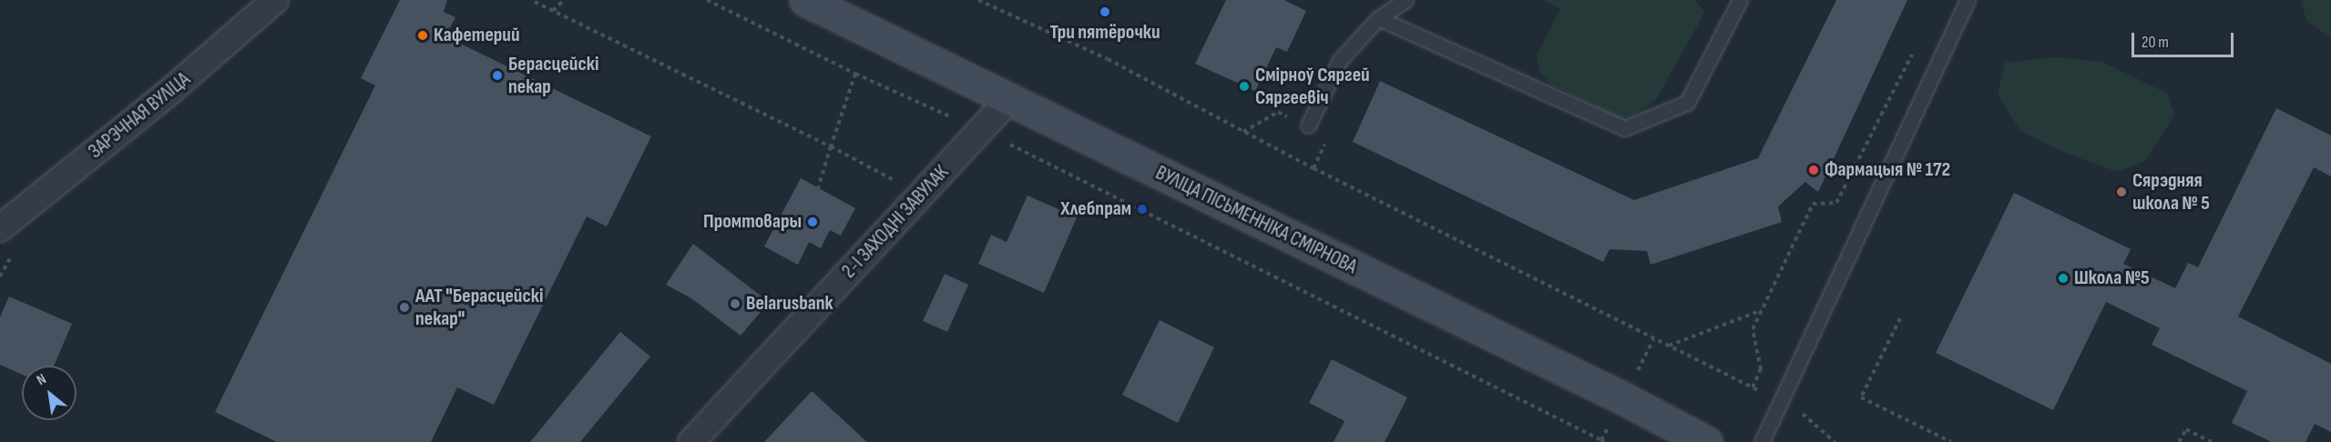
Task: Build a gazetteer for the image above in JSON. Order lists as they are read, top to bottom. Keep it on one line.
{"streets":{"main road":["ВУЛІЦА ПІСЬМЕННІКА СМІРНОВА"],"street":["ЗАРЭЧНАЯ ВУЛІЦА","2-І ЗАХОДНІ ЗАВУЛАК"]},"crossings":[["ВУЛІЦА ПІСЬМЕННІКА СМІРНОВА","2-І ЗАХОДНІ ЗАВУЛАК"]],"places":["Три пятёрочки","Кафетерий","Берасцейскі пекар","Смірноў Сяргей Сяргеевіч","Фармацыя № 172","Сярэдняя школа № 5","Хлебпрам","Промтовары","Школа №5","Belarusbank","ААТ \"Берасцейскі пекар\""],"scale_bar":"20 m","north":"top left"}
